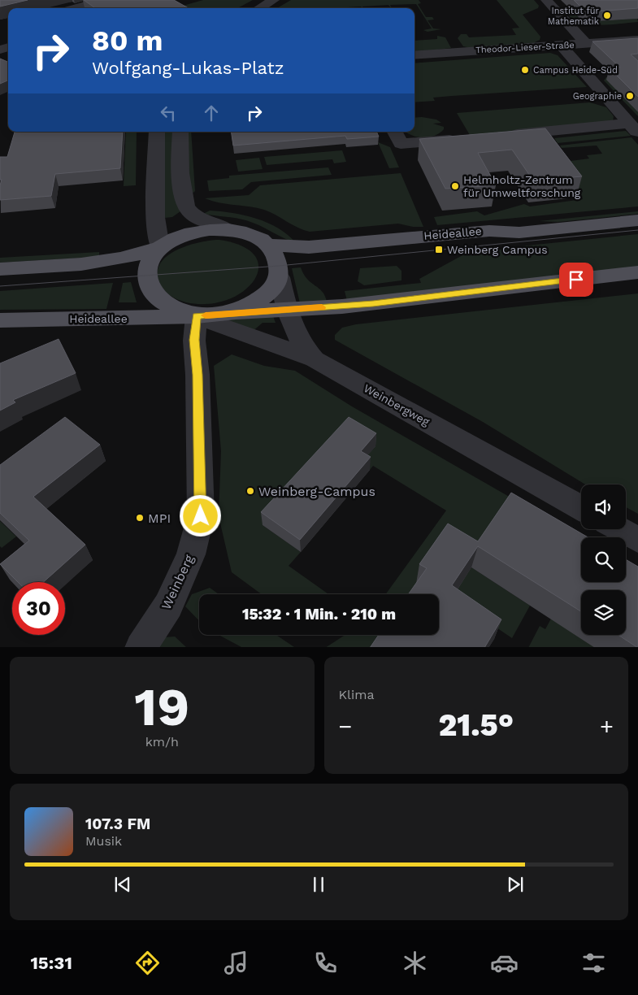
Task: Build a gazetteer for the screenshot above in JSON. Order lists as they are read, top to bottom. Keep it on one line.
{"streets":{"main road":["Heideallee"],"street":["Theodor-Lieser-Straße","Weinbergweg","Weinberg"]},"crossings":[["Heideallee","Weinbergweg"],["Heideallee","Weinberg"],["Weinbergweg","Weinberg"]],"places":{"other":["Institut für Mathematik","Campus Heide-Süd","Geographie","Helmholtz-Zentrum für Umweltforschung","Weinberg-Campus","MPI"],"transit":["Weinberg Campus"]},"page":{"turn":["80 m","Wolfgang-Lukas-Platz"],"limit":"30","trip":"15:32 · 1 Min. · 210 m","tile":[["19","km/h"],"Klima"],"heat":["−","21.5°","+"],"song":["107.3 FM","Musik"],"tabs":"15:31"}}
